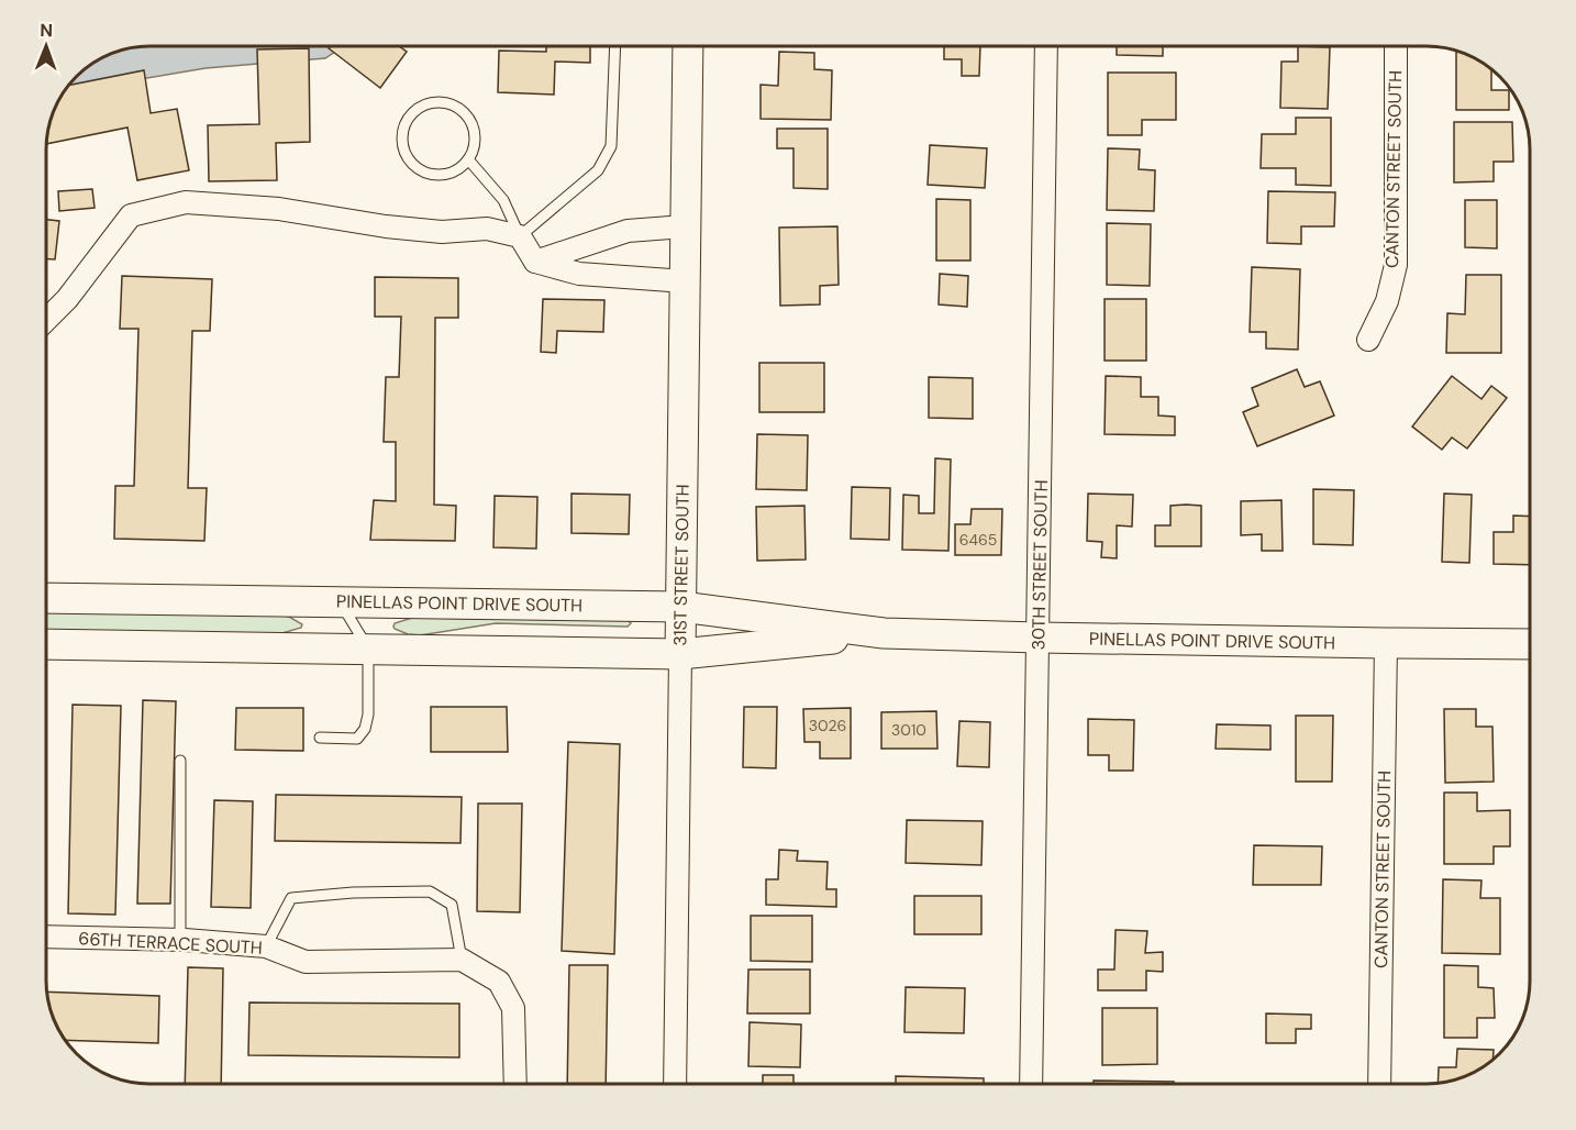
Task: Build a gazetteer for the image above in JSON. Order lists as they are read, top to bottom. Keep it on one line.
{"streets":{"street":["CANTON STREET SOUTH","31ST STREET SOUTH","30TH STREET SOUTH","PINELLAS POINT DRIVE SOUTH","66TH TERRACE SOUTH"]},"crossings":[["CANTON STREET SOUTH","PINELLAS POINT DRIVE SOUTH"],["31ST STREET SOUTH","PINELLAS POINT DRIVE SOUTH"],["30TH STREET SOUTH","PINELLAS POINT DRIVE SOUTH"]],"house_numbers":["6465","3026","3010"],"north":"top"}
